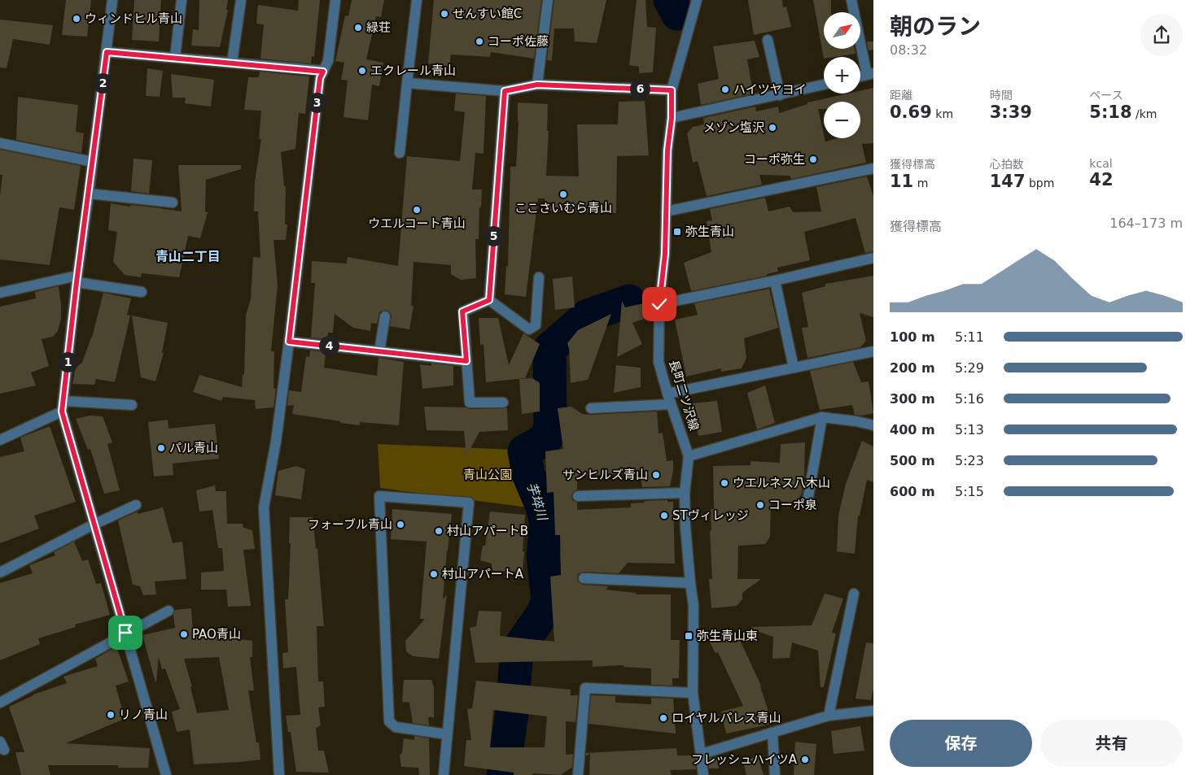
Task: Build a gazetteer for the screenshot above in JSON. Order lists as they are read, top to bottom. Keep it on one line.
{"streets":{"street":["長町二ツ沢線"]},"districts":["青山二丁目"],"water":["芋埣川"],"parks":["青山公園"],"places":{"other":["せんすい館C","ウィンドヒル青山","緑荘","コーポ佐藤","エクレール青山","ハイツヤヨイ","メゾン塩沢","コーポ弥生","ここさいむら青山","ウエルコート青山","パル青山","サンヒルズ青山","ウエルネス八木山","コーポ泉","STヴィレッジ","フォーブル青山","村山アパートB","村山アパートA","PAO青山","リノ青山","ロイヤルパレス青山","フレッシュハイツA"],"transit":["弥生青山","弥生青山東"]},"north":"top right","page":{"heading":["朝のラン","08:32"],"map_buttons":["+","−"],"stats":[["距離","0.69 km"],["時間","3:39"],["ペース","5:18 /km"],["獲得標高","11 m"],["心拍数","147 bpm"],["kcal","42"]],"pins":["2","6","3","5","4","1"],"chart":["獲得標高","164–173 m"],"list":[{"name":"100 m","note":"5:11"},{"name":"200 m","note":"5:29"},{"name":"300 m","note":"5:16"},{"name":"400 m","note":"5:13"},{"name":"500 m","note":"5:23"},{"name":"600 m","note":"5:15"}],"buttons":["保存","共有"]}}
